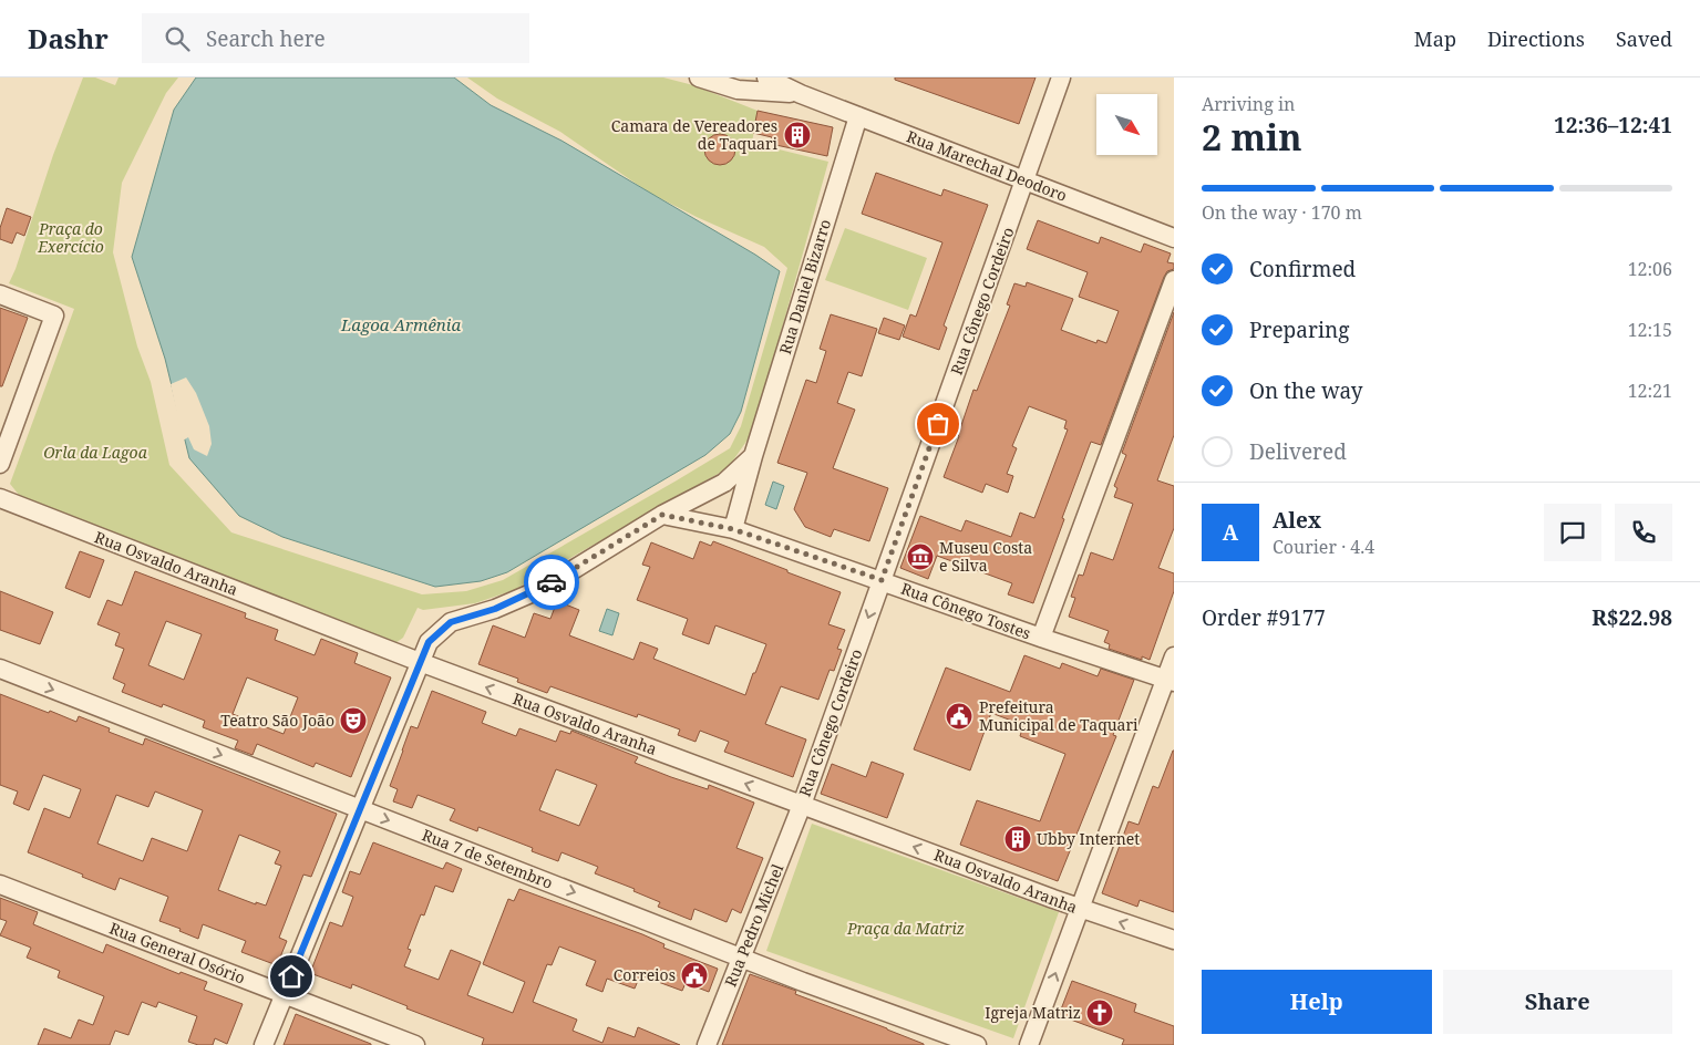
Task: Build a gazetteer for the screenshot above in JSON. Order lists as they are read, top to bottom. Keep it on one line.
{"streets":{"street":["Rua Marechal Deodoro","Rua Daniel Bizarro","Rua Cônego Cordeiro","Rua Osvaldo Aranha","Rua Cônego Tostes","Rua 7 de Setembro","Rua Pedro Michel","Rua General Osório"]},"crossings":[["Rua Marechal Deodoro","Rua Daniel Bizarro"],["Rua Marechal Deodoro","Rua Cônego Cordeiro"],["Rua Daniel Bizarro","Rua Cônego Tostes"],["Rua Cônego Cordeiro","Rua Osvaldo Aranha"],["Rua Cônego Cordeiro","Rua Cônego Tostes"],["Rua Cônego Cordeiro","Rua Pedro Michel"],["Rua Osvaldo Aranha","Rua Pedro Michel"],["Rua 7 de Setembro","Rua Pedro Michel"]],"one_way":["Rua Osvaldo Aranha","Rua 7 de Setembro"],"water":["Lagoa Armênia"],"parks":["Praça do Exercício","Orla da Lagoa","Praça da Matriz"],"places":{"building":["Camara de Vereadores de Taquari","Ubby Internet"],"museum":["Museu Costa e Silva"],"public building":["Prefeitura Municipal de Taquari","Correios"],"theatre":["Teatro São João"],"church":["Igreja Matriz"]},"north":"bottom right","page":{"header":"Dashr","search":"Search here","nav":["Map","Directions","Saved"],"heading":["2 min","Arriving in","12:36–12:41"],"panel":["Alex","Courier · 4.4","Order #9177","R$22.98"],"bar":"On the way · 170 m","list":[["Confirmed","12:06"],["Preparing","12:15"],["On the way","12:21"],"Delivered"],"round":"A","buttons":["Help","Share"]}}
